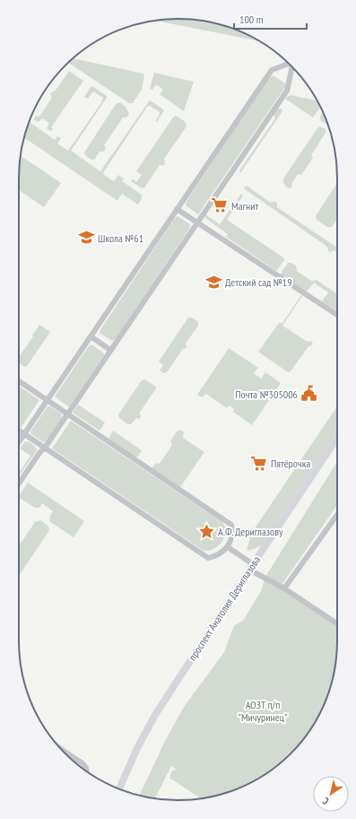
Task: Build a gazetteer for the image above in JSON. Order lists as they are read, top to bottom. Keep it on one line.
{"streets":{"main road":["проспект Анатолия Дериглазова"]},"parks":["АОЗТ п/п \"Мичуринец\""],"places":{"supermarket":["Магнит","Пятёрочка"],"school or university":["Школа №61","Детский сад №19"],"public building":["Почта №305006"],"place":["А.Ф. Дериглазову"]},"scale_bar":"100 m","north":"bottom left"}
